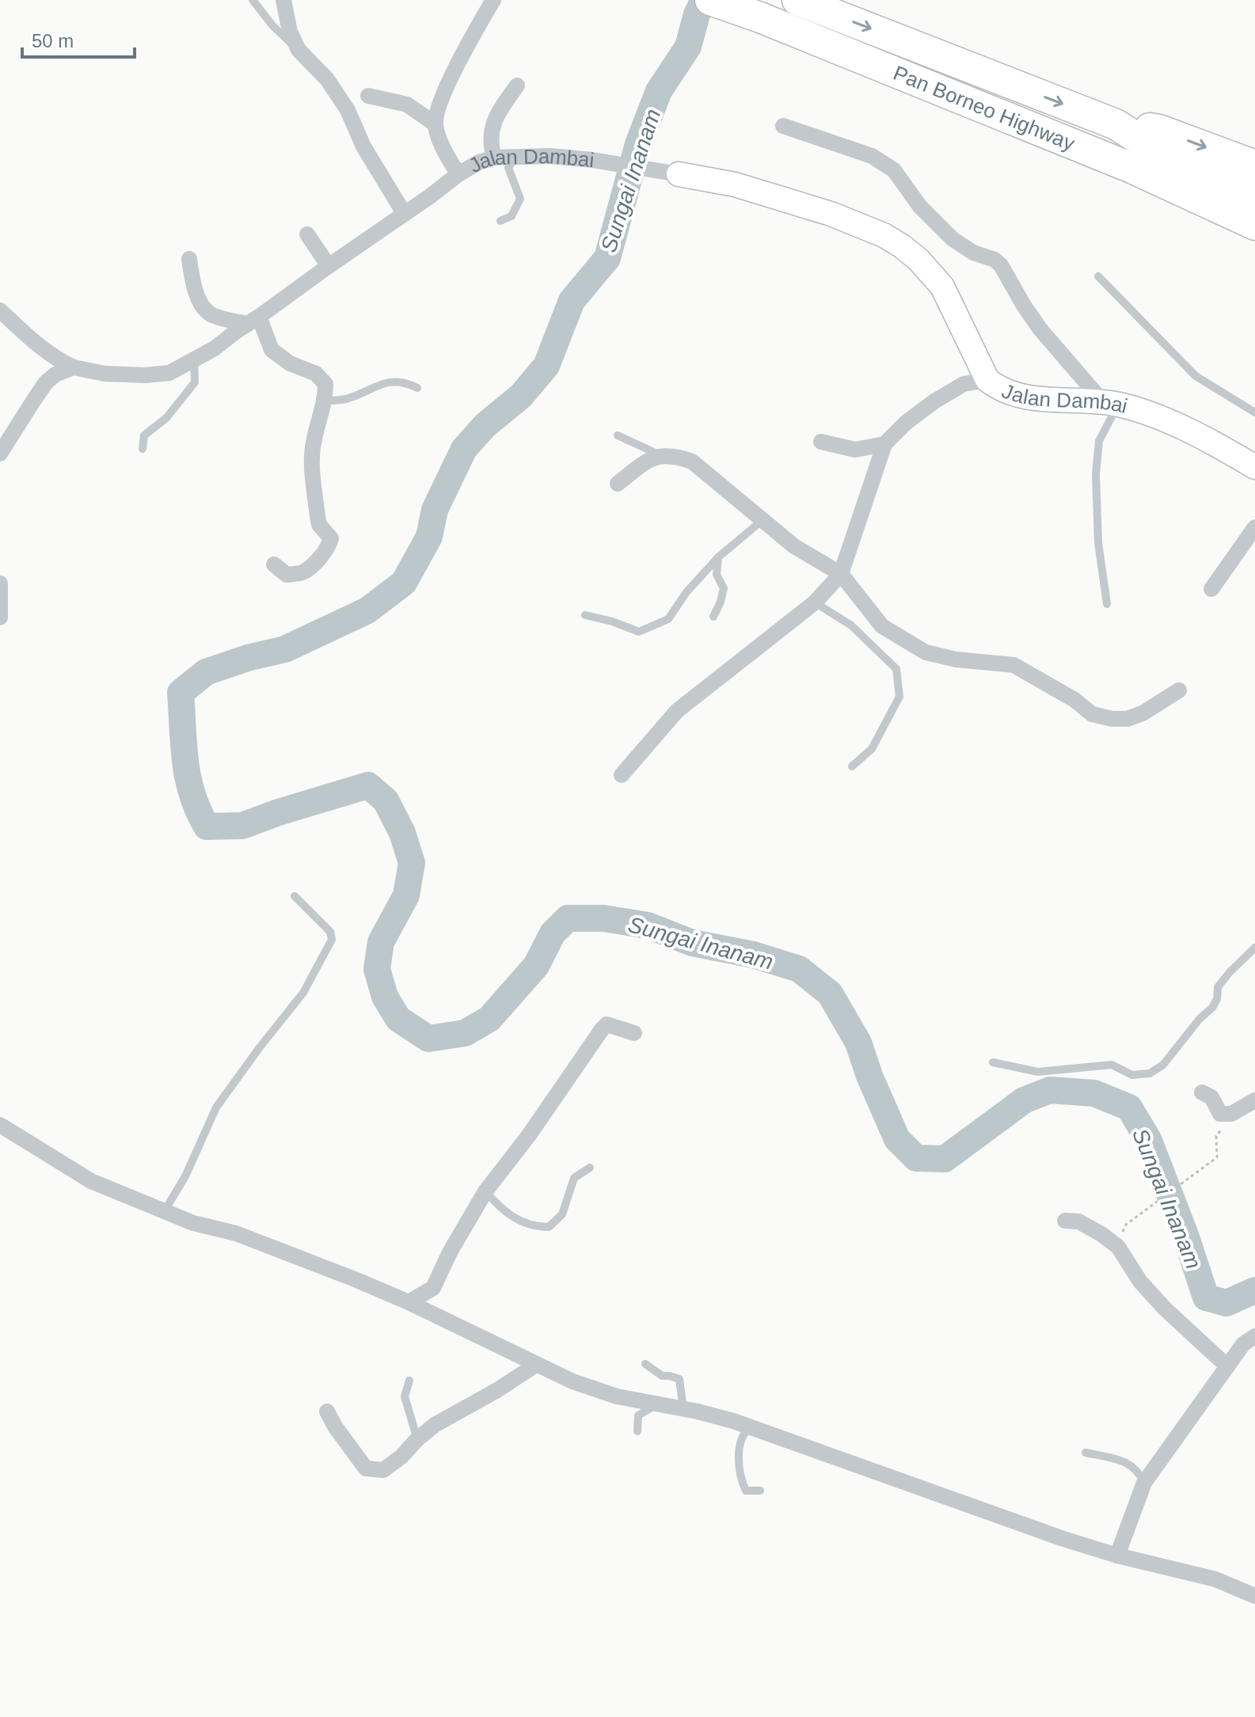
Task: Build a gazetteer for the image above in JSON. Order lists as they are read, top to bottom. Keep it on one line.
{"streets":{"highway":["Pan Borneo Highway"],"street":["Jalan Dambai"]},"water":["Sungai Inanam"],"scale_bar":"50 m"}
